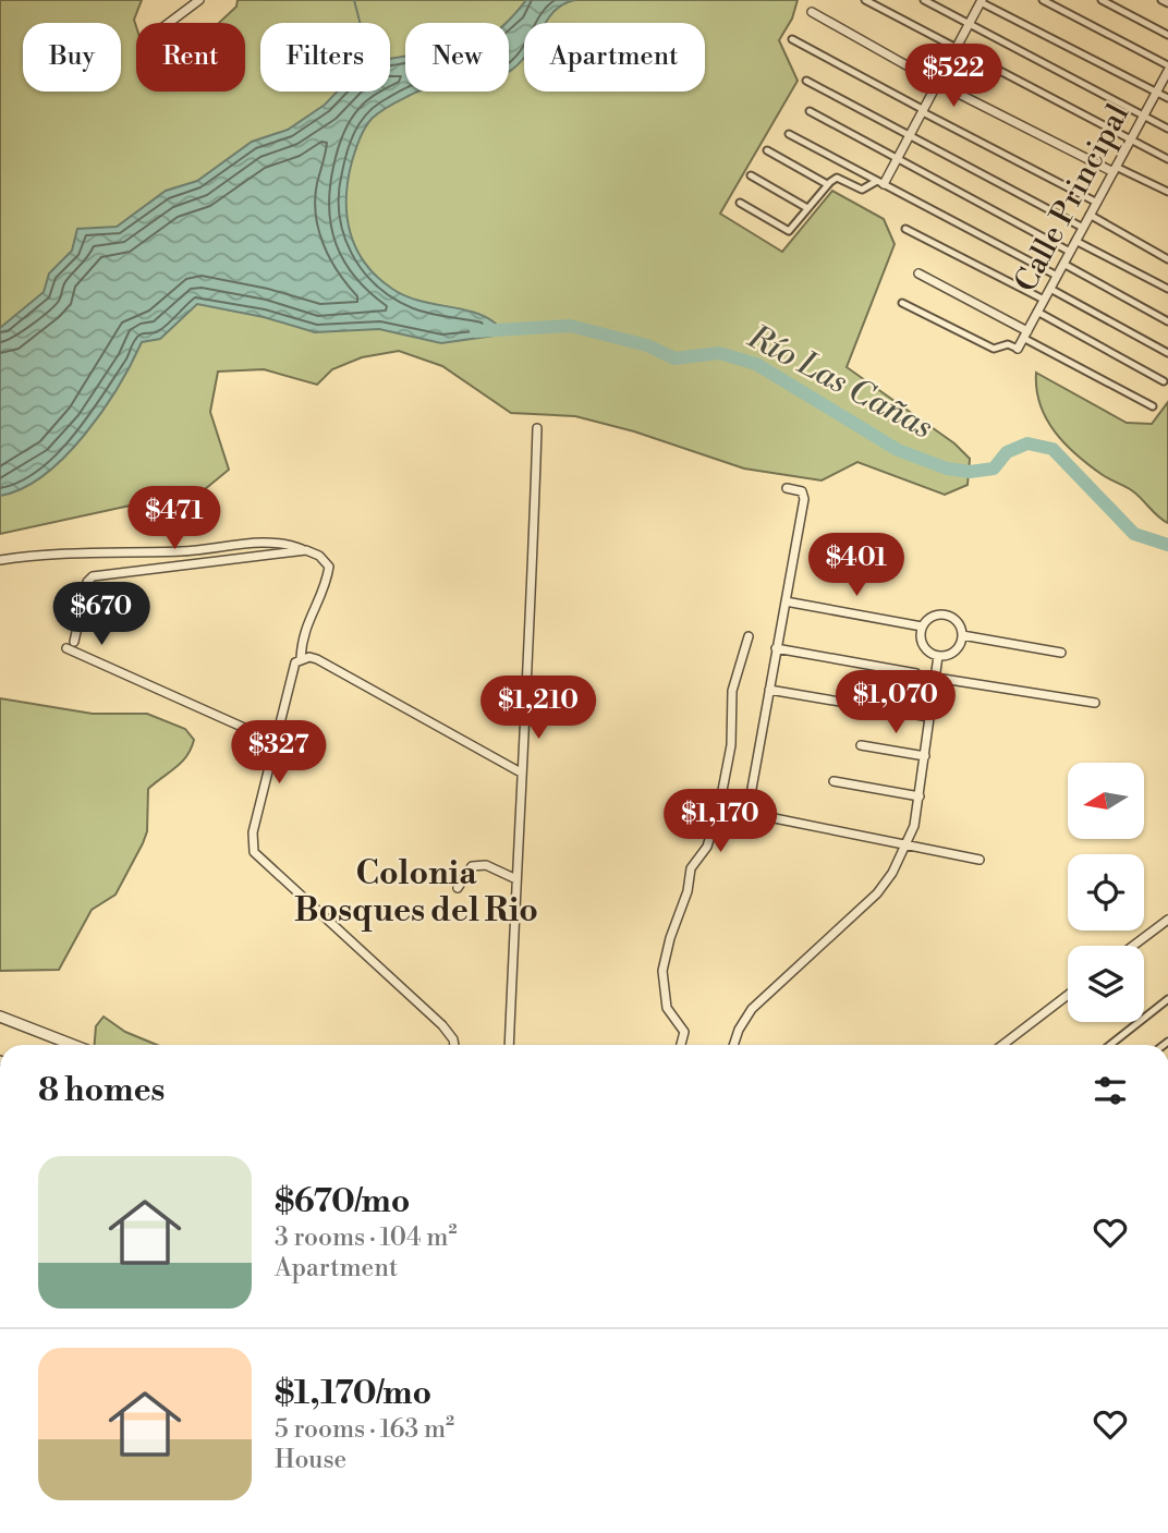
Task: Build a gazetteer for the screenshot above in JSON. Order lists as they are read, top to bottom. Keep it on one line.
{"streets":{"street":["Calle Principal"]},"districts":["Colonia Bosques del Rio"],"water":["Río Las Cañas"],"north":"left","page":{"chip":["Buy","Rent","Filters","New","Apartment"],"price":["$522","$471","$401","$670","$1,070","$1,210","$327","$1,170"],"heading":"8 homes","list":[{"name":"$670/mo","note":"3 rooms · 104 m² · Apartment"},{"name":"$1,170/mo","note":"5 rooms · 163 m² · House"}]}}
